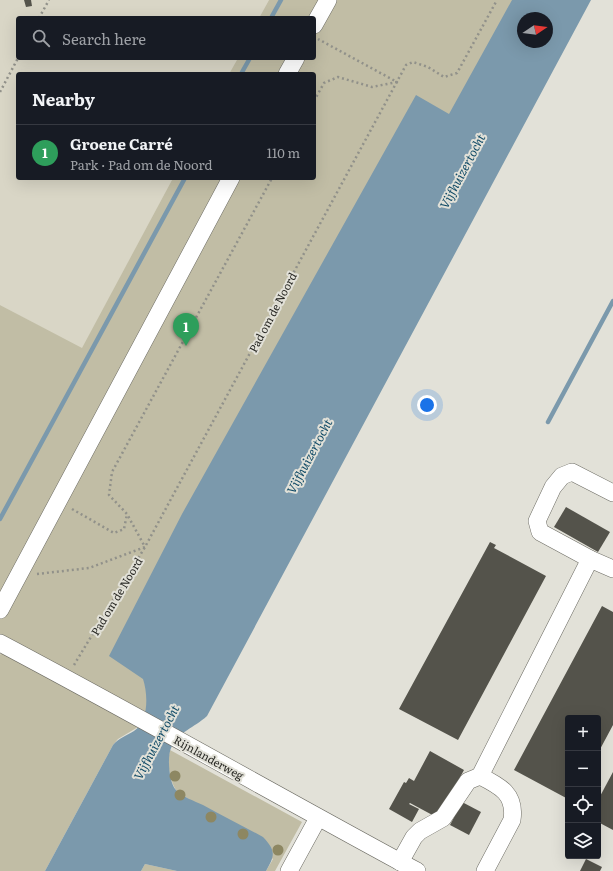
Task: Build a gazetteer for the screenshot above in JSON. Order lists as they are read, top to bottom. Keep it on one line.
{"streets":{"street":["Rijnlanderweg"],"path":["Pad om de Noord"]},"crossings":[["Pad om de Noord","Rijnlanderweg"]],"water":["Vijfhuizertocht"],"north":"right","page":{"search":"Search here","heading":"Nearby","list":[{"mark":"1","name":"Groene Carré","note":"Park · Pad om de Noord","value":"110 m"}],"pins":"1","map_buttons":["+","−"]}}
